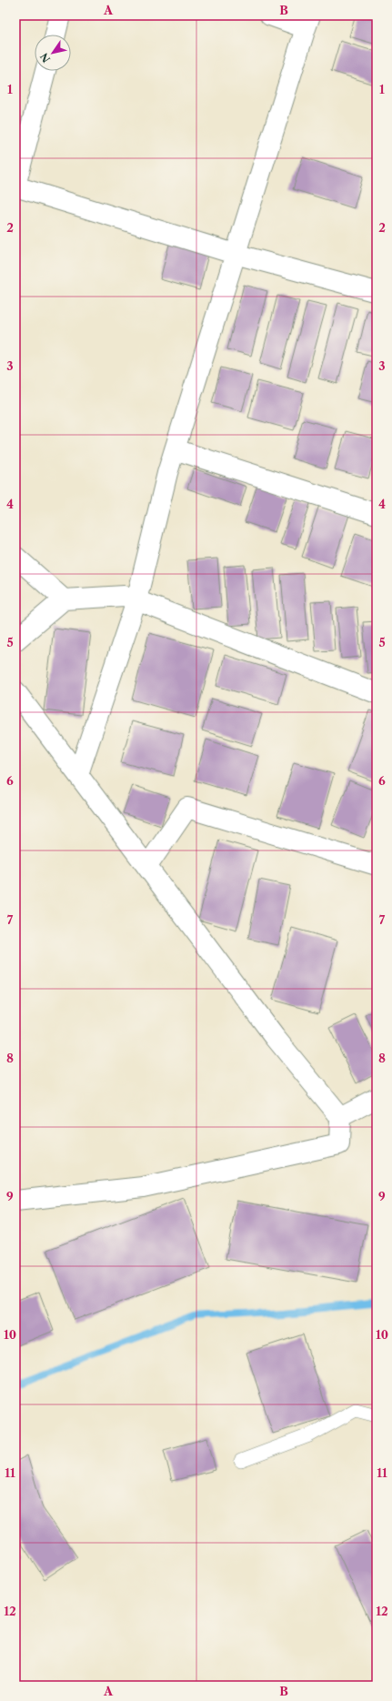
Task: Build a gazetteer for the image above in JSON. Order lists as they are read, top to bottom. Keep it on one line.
{"north":"bottom left","grid":{"columns":["A","B"],"rows":["1","2","3","4","5","6","7","8","9","10","11","12"]}}
